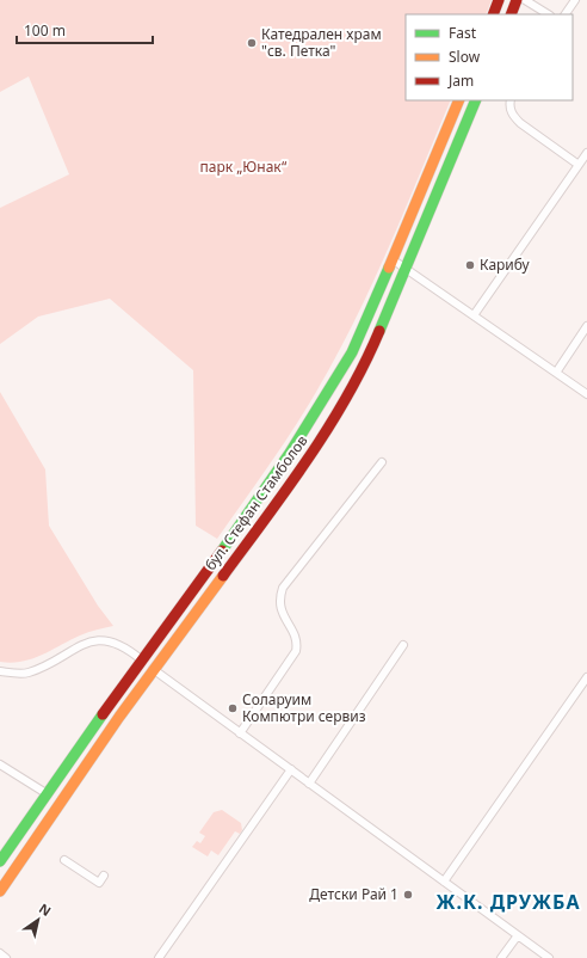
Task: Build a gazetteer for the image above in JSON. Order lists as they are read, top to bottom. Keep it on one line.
{"streets":{"main road":["бул. Стефан Стамболов"]},"districts":["Ж.К. ДРУЖБА"],"parks":["парк „Юнак“"],"places":["Катедрален храм \"св. Петка\"","Карибу","Соларуим Компютри сервиз","Детски Рай 1"],"legend":["Fast","Slow","Jam"],"scale_bar":"100 m","north":"top right"}
